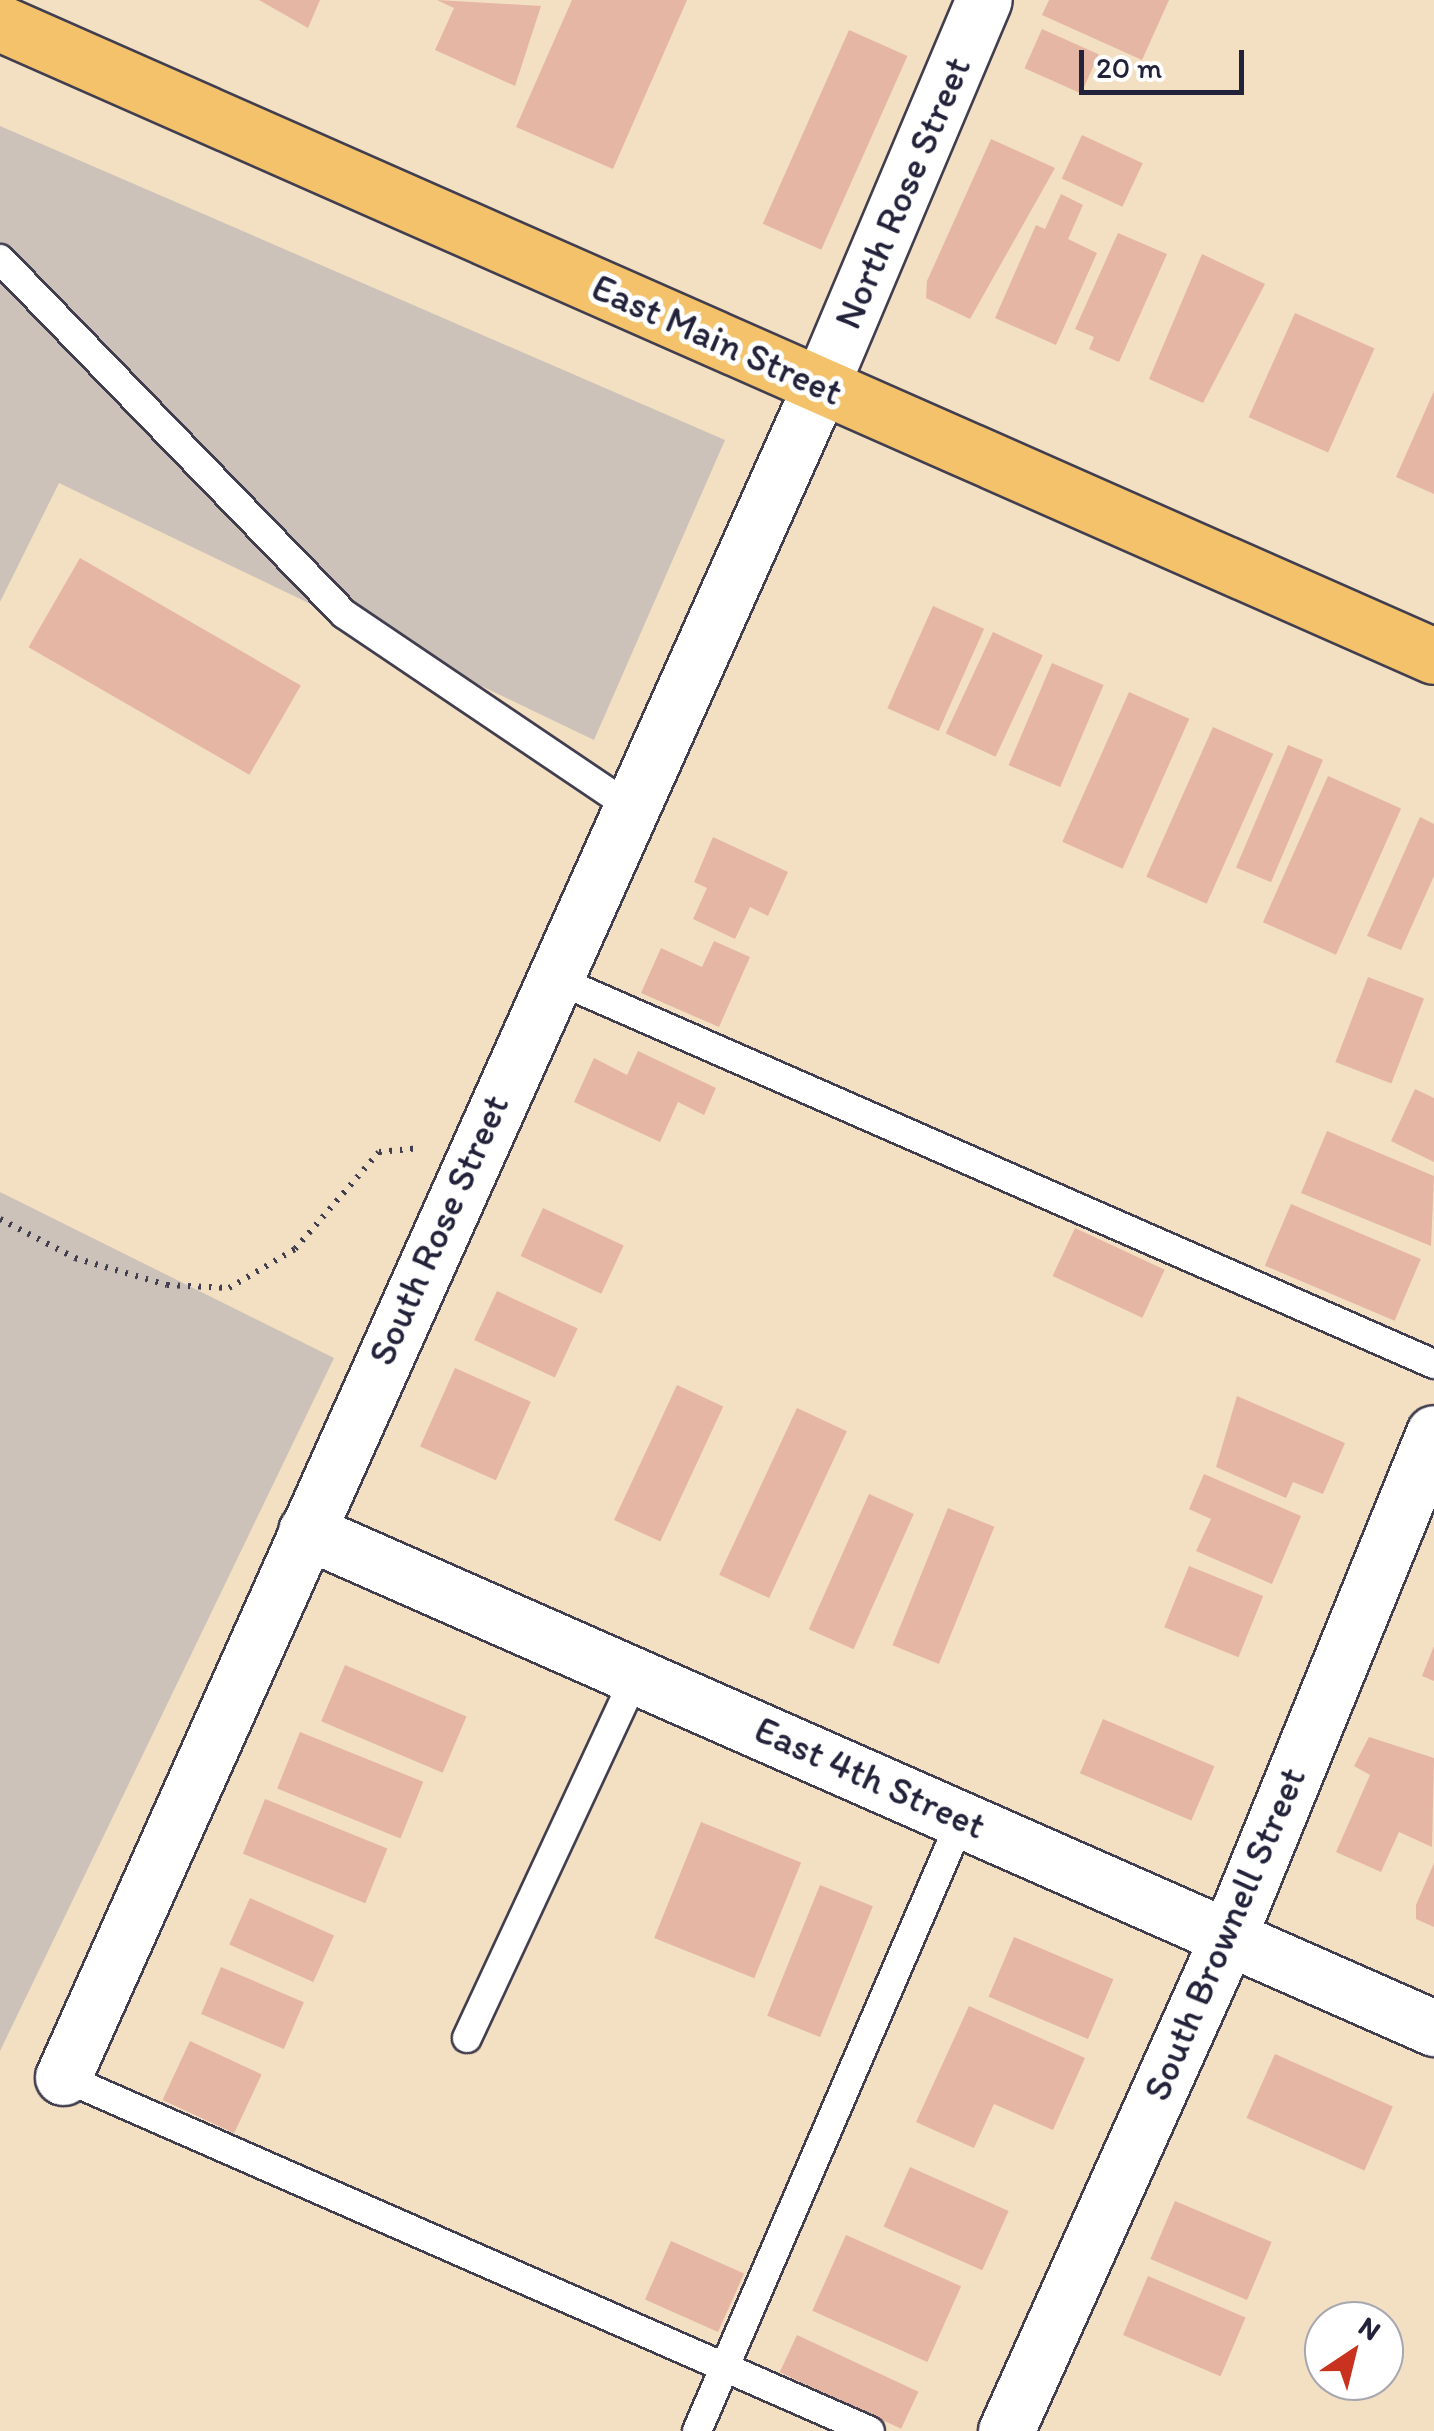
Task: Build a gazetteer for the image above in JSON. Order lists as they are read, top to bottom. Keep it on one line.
{"streets":{"main road":["East Main Street"],"street":["North Rose Street","South Rose Street","East 4th Street","South Brownell Street"]},"crossings":[["North Rose Street","East Main Street"],["North Rose Street","South Rose Street"],["East Main Street","South Rose Street"],["South Rose Street","East 4th Street"],["East 4th Street","South Brownell Street"]],"scale_bar":"20 m","north":"top right"}
